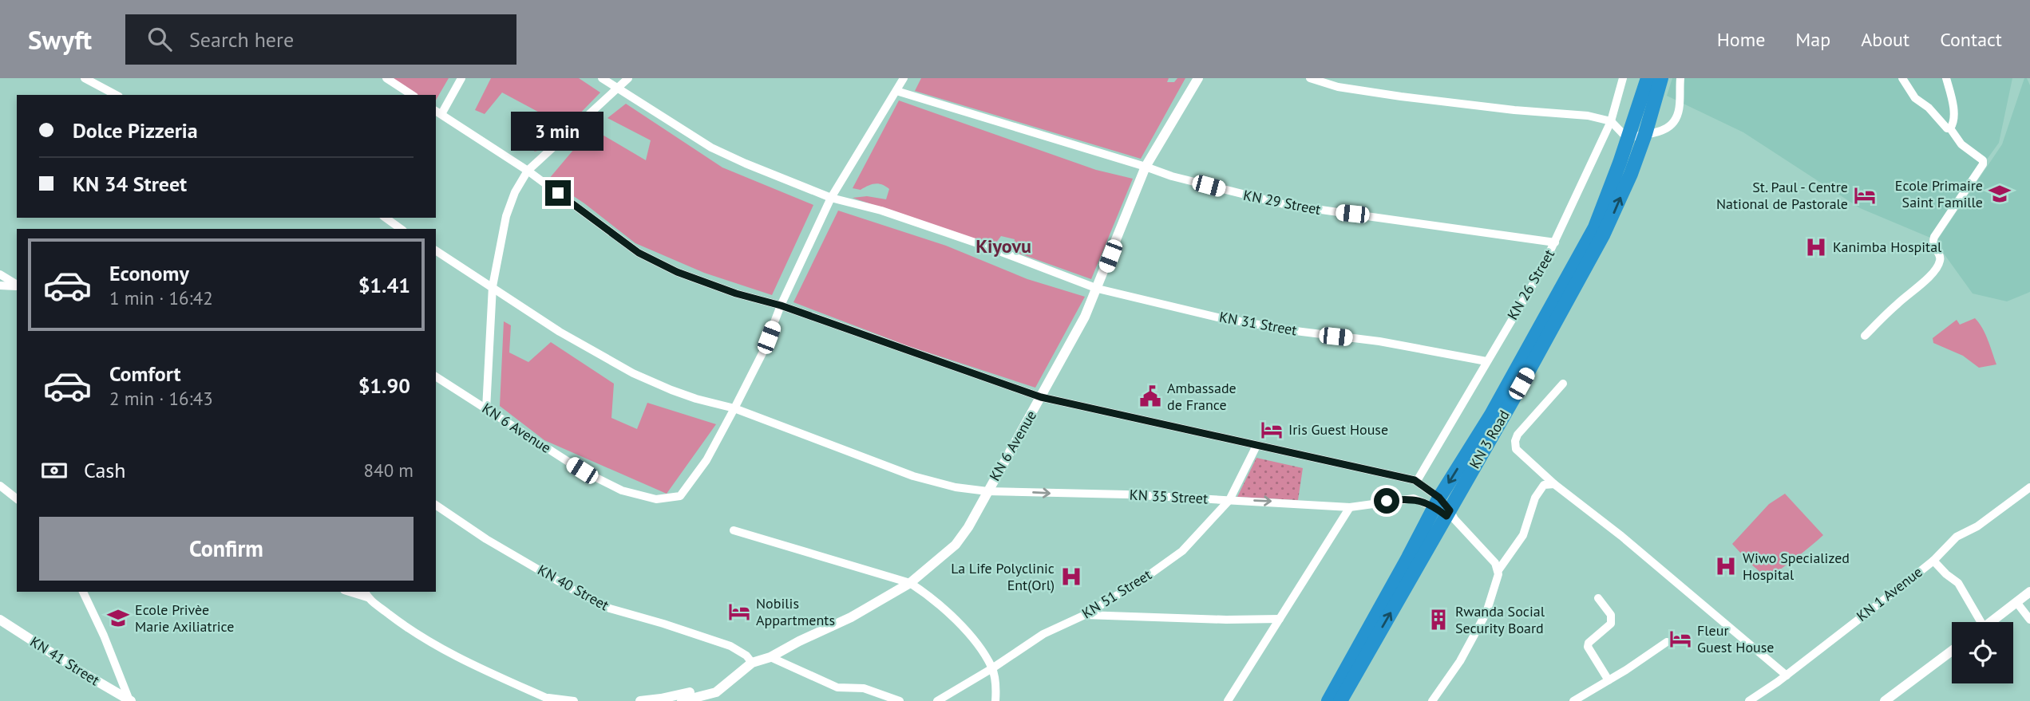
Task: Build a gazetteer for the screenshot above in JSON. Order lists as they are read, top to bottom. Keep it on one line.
{"streets":{"highway":["KN 3 Road"],"main road":["KN 6 Avenue","KN 41 Street"],"street":["KN 29 Street","KN 26 Street","KN 31 Street","KN 35 Street","KN 40 Street","KN 51 Street","KN 1 Avenue"]},"crossings":[["KN 29 Street","KN 26 Street"],["KN 29 Street","KN 6 Avenue"],["KN 26 Street","KN 31 Street"],["KN 31 Street","KN 6 Avenue"],["KN 6 Avenue","KN 35 Street"],["KN 6 Avenue","KN 40 Street"],["KN 3 Road","KN 35 Street"],["KN 35 Street","KN 51 Street"]],"districts":["Kiyovu"],"places":{"school or university":["Ecole Primaire Saint Famille","Ecole Privèe Marie Axiliatrice"],"hotel":["St. Paul - Centre National de Pastorale","Iris Guest House","Nobilis Appartments","Fleur Guest House"],"hospital":["Kanimba Hospital","Wiwo Specialized Hospital","La Life Polyclinic Ent(Orl)"],"public building":["Ambassade de France"],"building":["Rwanda Social Security Board"]},"page":{"header":"Swyft","search":"Search here","nav":["Home","Map","About","Contact"],"banner":["Dolce Pizzeria","KN 34 Street"],"bubble":"3 min","list":[{"name":"Economy","note":"1 min · 16:42","value":"$1.41"},{"name":"Comfort","note":"2 min · 16:43","value":"$1.90"}],"pay":["Cash","840 m"],"buttons":"Confirm"}}
